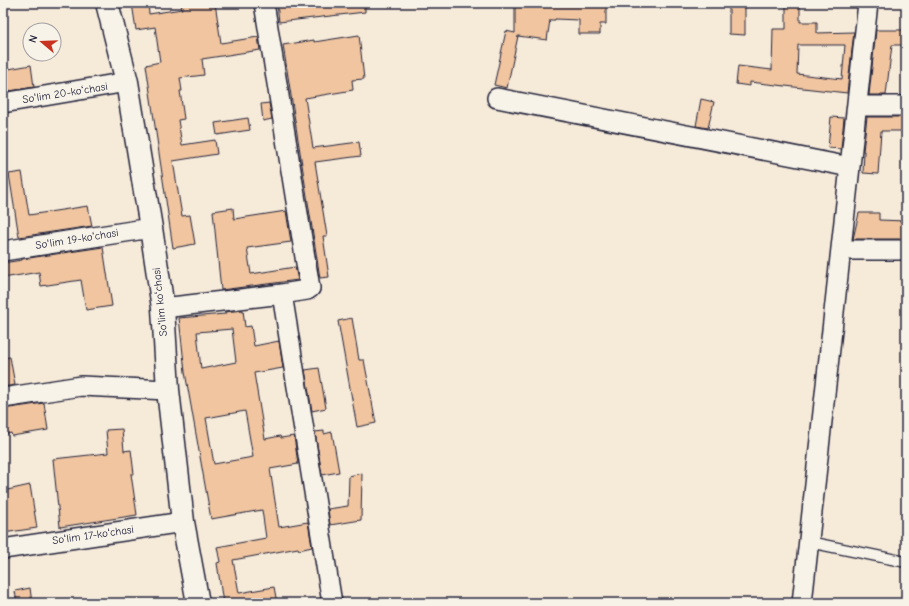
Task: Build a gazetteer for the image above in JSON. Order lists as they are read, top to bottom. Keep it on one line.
{"streets":{"street":["Soʻlim 20-koʻchasi","Soʻlim 19-koʻchasi","Soʻlim koʻchasi","Soʻlim 17-koʻchasi"]},"crossings":[["Soʻlim 20-koʻchasi","Soʻlim koʻchasi"],["Soʻlim 19-koʻchasi","Soʻlim koʻchasi"],["Soʻlim koʻchasi","Soʻlim 17-koʻchasi"]],"north":"left"}
